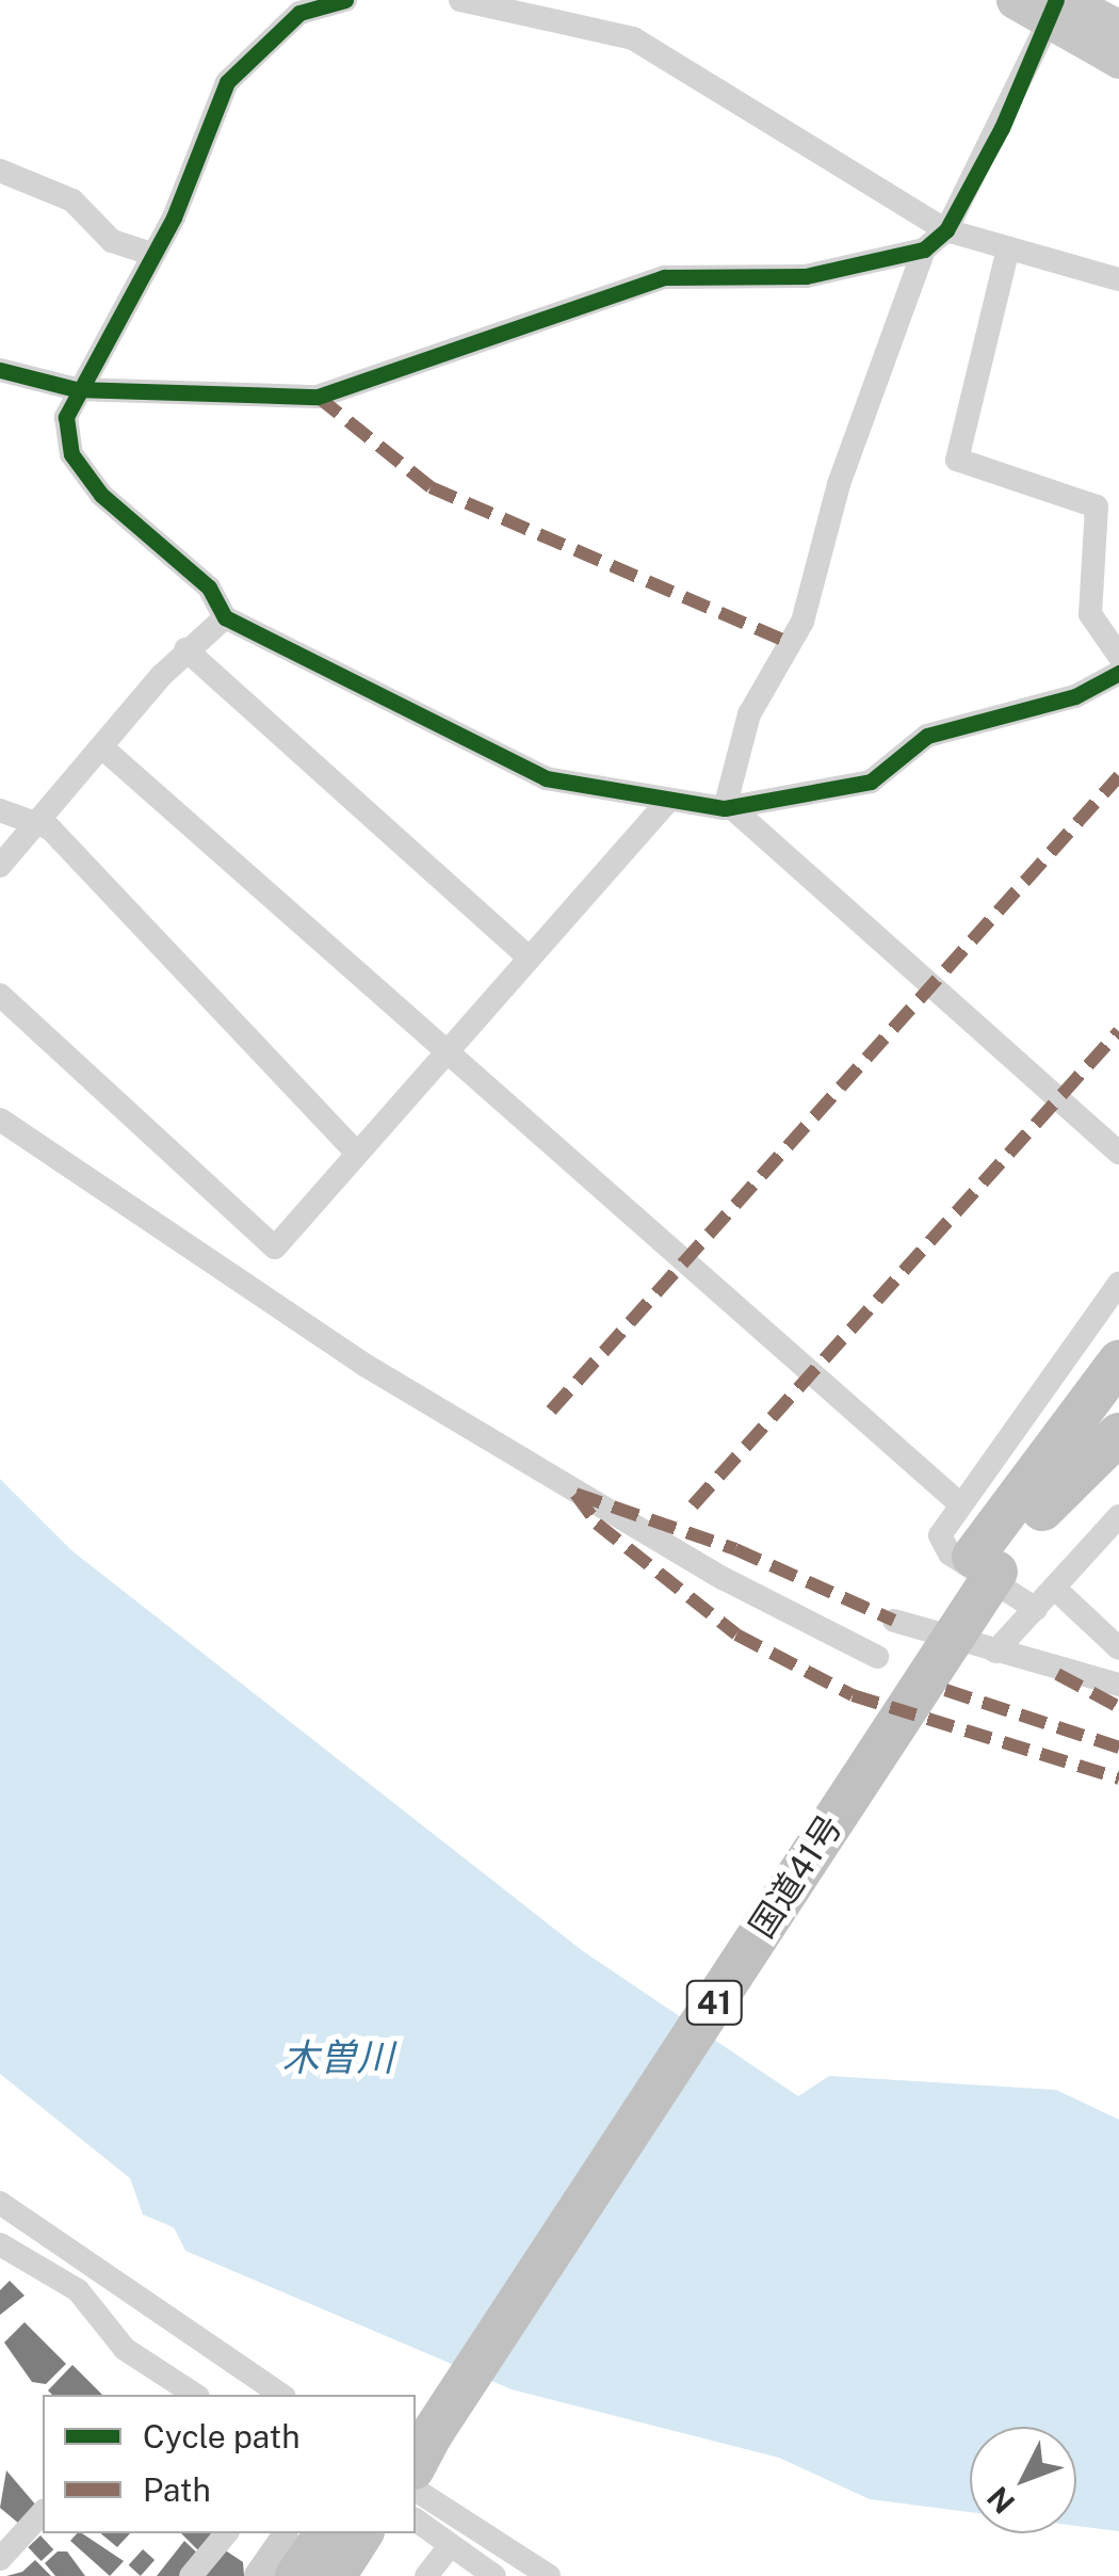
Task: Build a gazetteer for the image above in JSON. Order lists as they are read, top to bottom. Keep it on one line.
{"streets":{"highway":["国道41号","41"]},"water":["木曽川"],"legend":["Cycle path","Path"],"north":"bottom left"}
